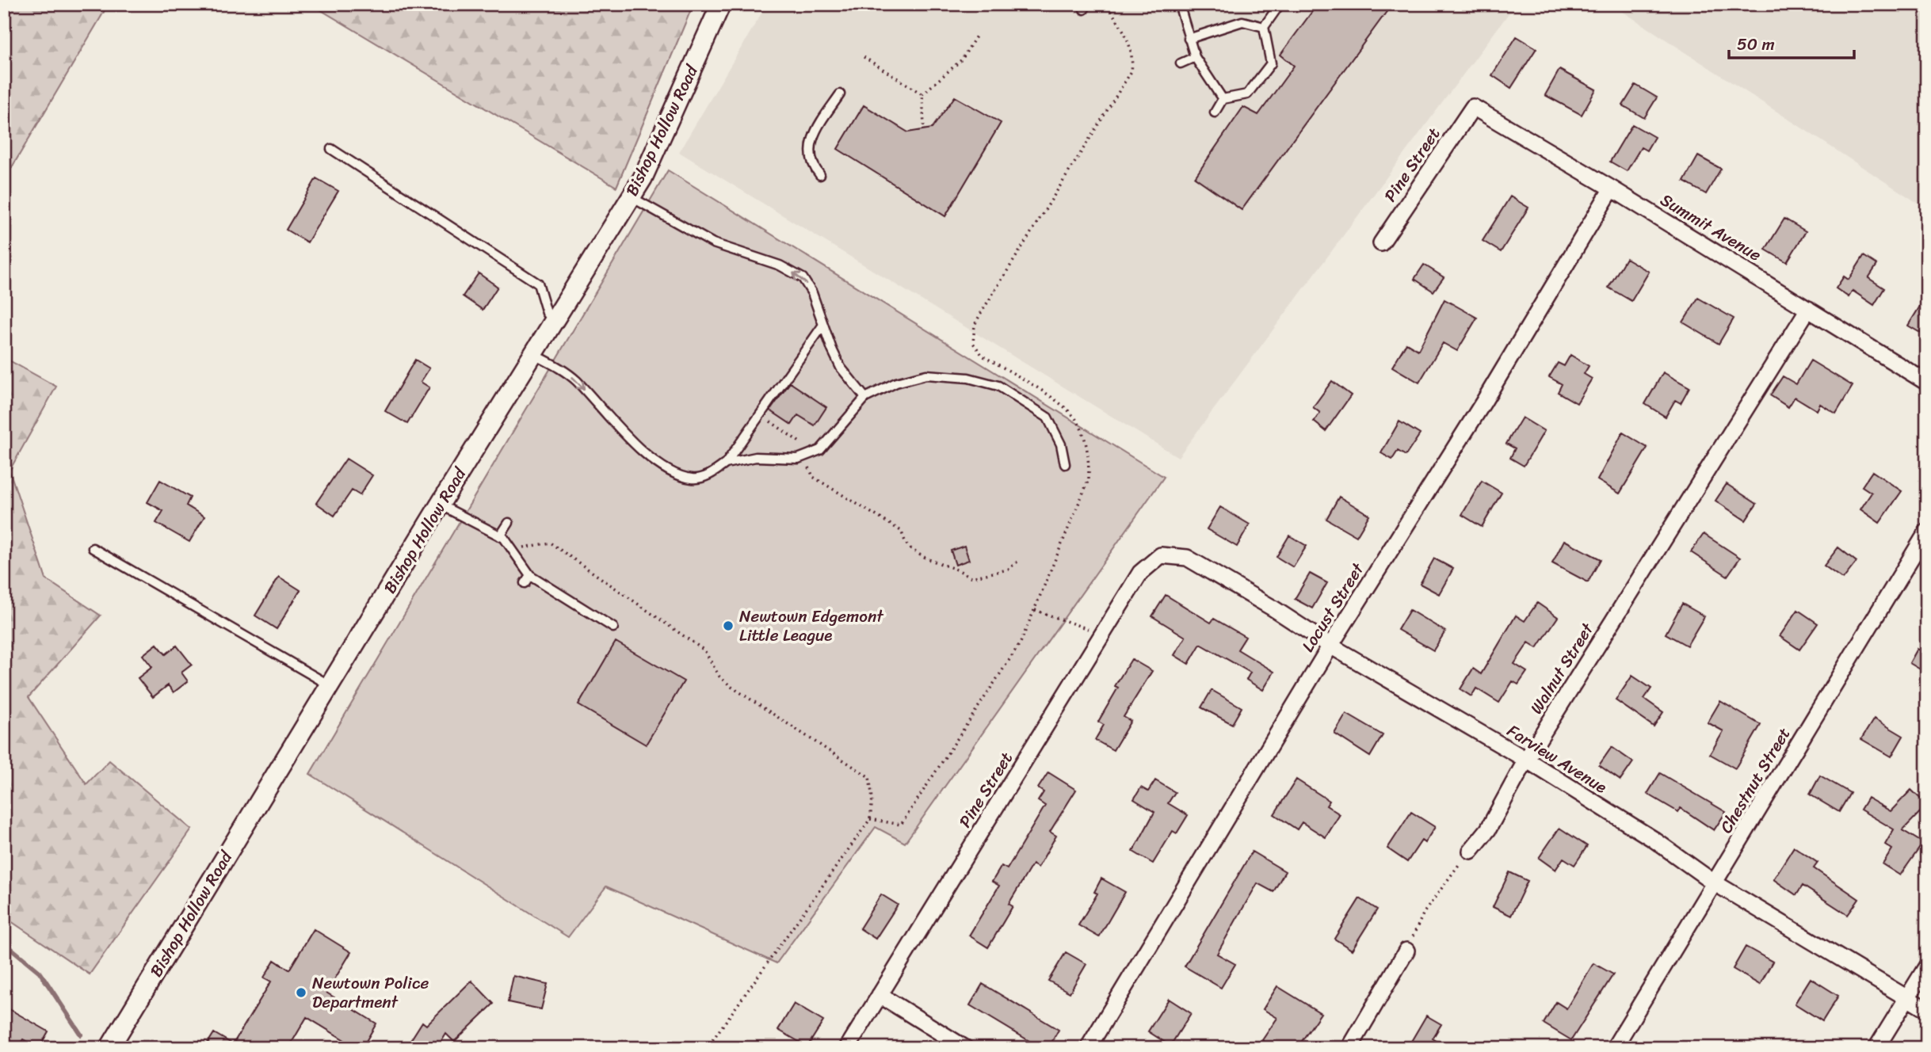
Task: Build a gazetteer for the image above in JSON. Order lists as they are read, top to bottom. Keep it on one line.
{"streets":{"street":["Bishop Hollow Road","Pine Street","Summit Avenue","Locust Street","Walnut Street","Farview Avenue","Chestnut Street"]},"crossings":[["Pine Street","Summit Avenue"],["Pine Street","Farview Avenue"],["Summit Avenue","Locust Street"],["Summit Avenue","Walnut Street"],["Locust Street","Farview Avenue"],["Walnut Street","Farview Avenue"],["Farview Avenue","Chestnut Street"]],"places":["Newtown Edgemont Little League","Newtown Police Department"],"scale_bar":"50 m"}
